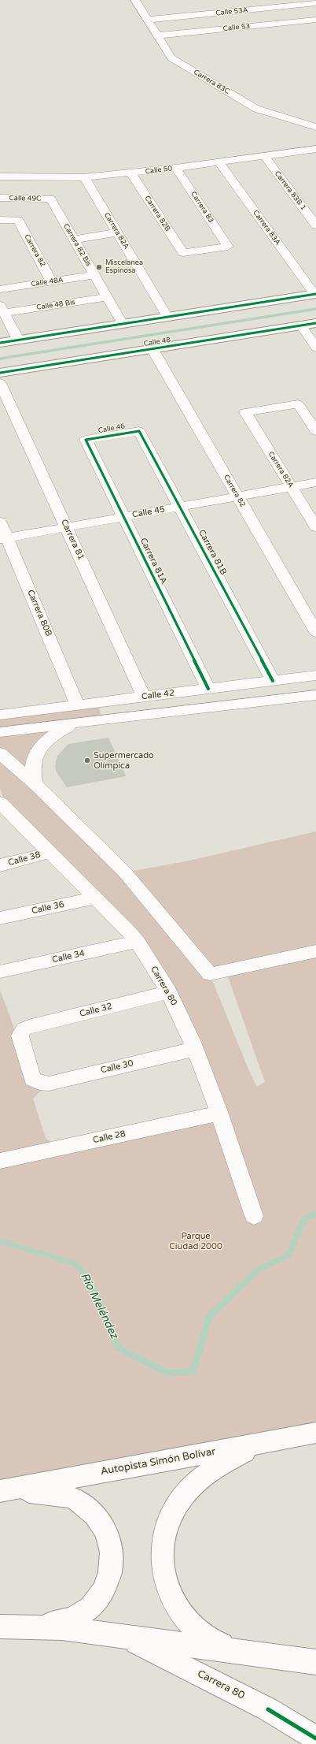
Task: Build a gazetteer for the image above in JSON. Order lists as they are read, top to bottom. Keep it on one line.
{"streets":{"main road":["Calle 48","Carrera 80","Autopista Simón Bolívar"],"street":["Calle 53A","Calle 53","Carrera 83C","Calle 50","Carrera 83B 1","Calle 49C","Carrera 83","Carrera 82B","Carrera 83A","Carrera 82A","Carrera 82 Bis","Carrera 82","Calle 48A","Calle 48 Bis","Calle 46","Calle 45","Carrera 81","Carrera 81B","Carrera 81A","Carrera 80B","Calle 42","Calle 38","Calle 36","Calle 34","Calle 32","Calle 30","Calle 28"]},"crossings":[["Calle 53A","Carrera 83C"],["Calle 53","Carrera 83C"],["Calle 50","Carrera 83B 1"],["Calle 50","Carrera 83"],["Calle 50","Carrera 82B"],["Calle 50","Carrera 83A"],["Calle 50","Carrera 82A"],["Calle 49C","Carrera 82 Bis"],["Carrera 83","Carrera 82B"],["Carrera 82A","Calle 45"],["Carrera 82 Bis","Calle 48A"],["Carrera 82 Bis","Calle 48 Bis"],["Carrera 82","Calle 48A"],["Carrera 82","Calle 48"],["Carrera 82","Calle 45"],["Calle 46","Carrera 81B"],["Calle 46","Carrera 81A"],["Calle 45","Carrera 81"],["Calle 45","Carrera 81B"],["Calle 45","Carrera 81A"],["Calle 45","Carrera 80B"],["Carrera 81","Calle 42"],["Carrera 81B","Calle 42"],["Carrera 81A","Calle 42"],["Carrera 80B","Calle 42"],["Calle 38","Carrera 80"],["Calle 36","Carrera 80"],["Calle 34","Carrera 80"],["Carrera 80","Calle 32"],["Carrera 80","Calle 30"],["Carrera 80","Calle 28"],["Calle 32","Calle 30"]],"water":["Río Meléndez"],"parks":["Parque Ciudad 2000"],"places":["Miscelanea Espinosa","Supermercado Olímpica"]}
